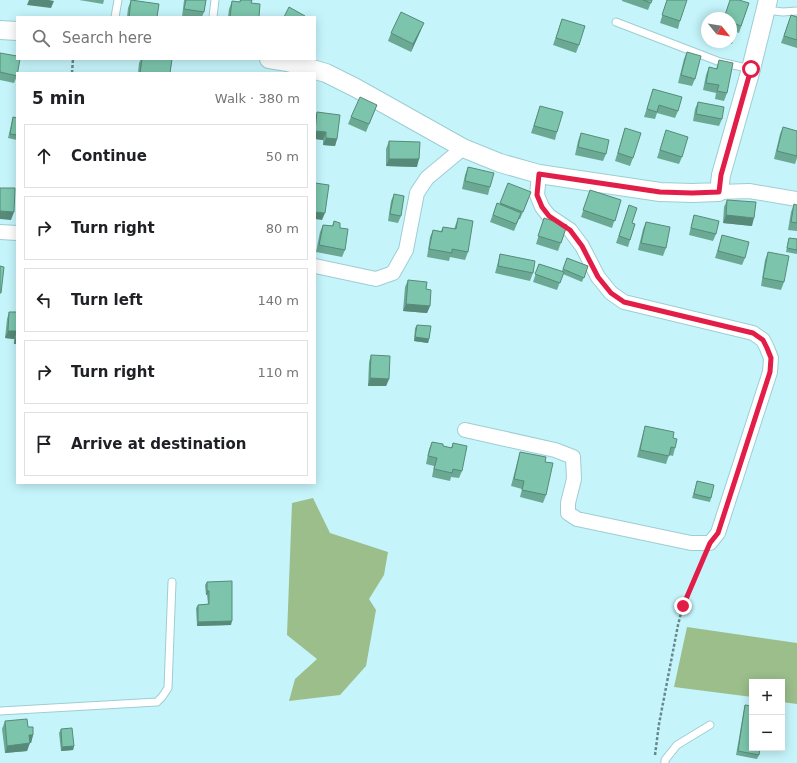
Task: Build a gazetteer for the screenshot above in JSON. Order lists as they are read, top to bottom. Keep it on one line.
{"north":"bottom right","page":{"search":"Search here","heading":["5 min","Walk · 380 m"],"list":[["Continue","50 m"],["Turn right","80 m"],["Turn left","140 m"],["Turn right","110 m"],"Arrive at destination"],"map_buttons":["+","−"]}}
